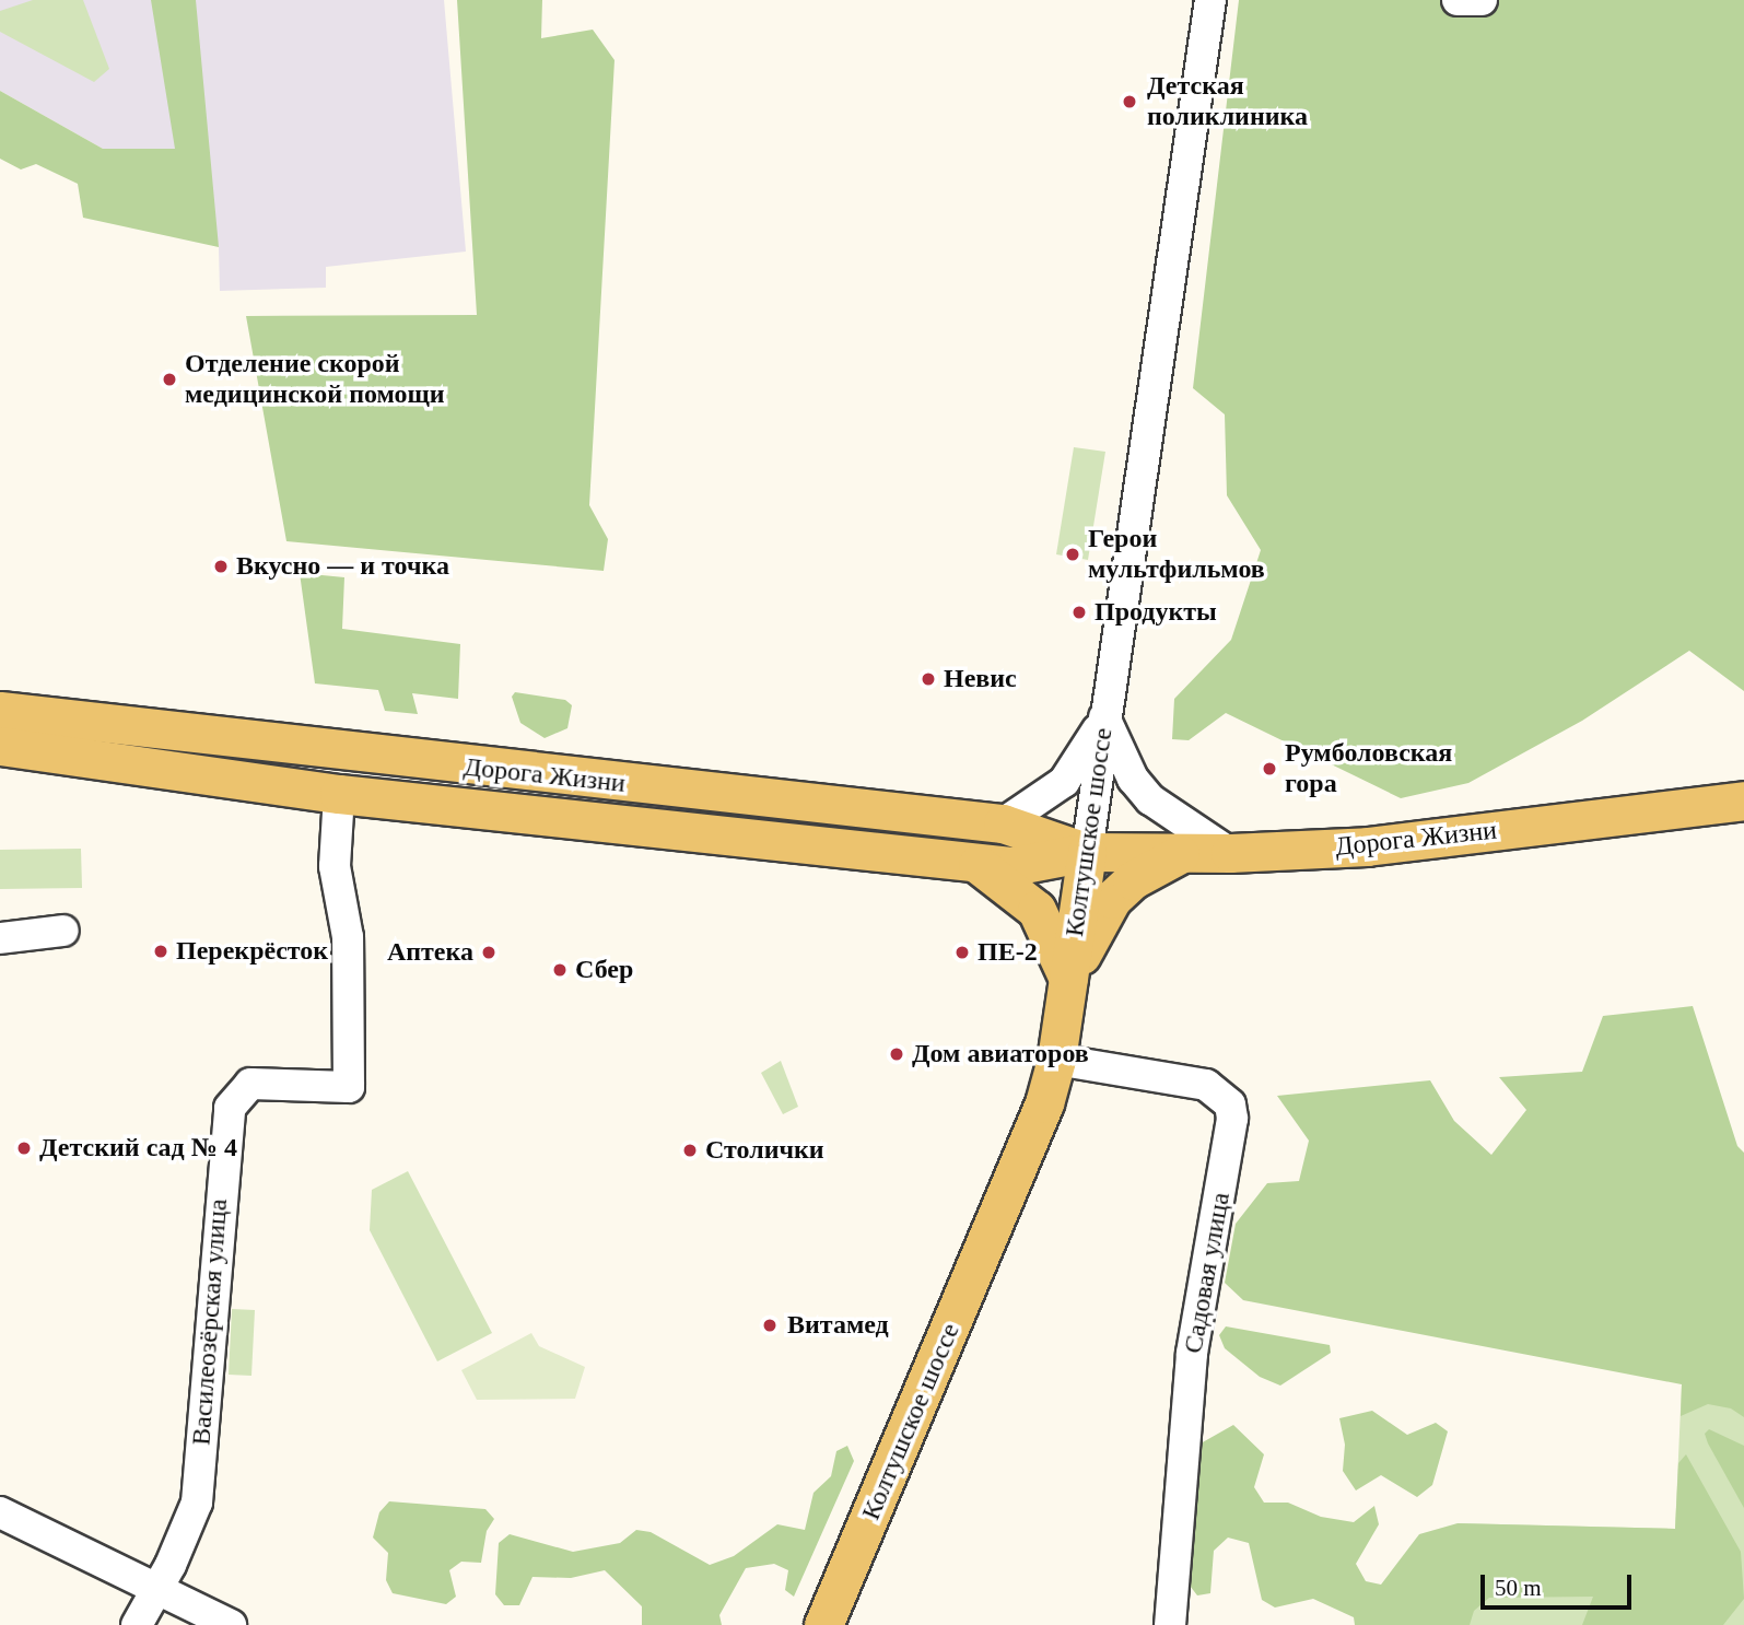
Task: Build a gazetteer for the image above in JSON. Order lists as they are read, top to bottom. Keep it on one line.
{"streets":{"main road":["Дорога Жизни","Колтушское шоссе"],"street":["Садовая улица","Василеозёрская улица"]},"crossings":[["Дорога Жизни","Колтушское шоссе"],["Дорога Жизни","Василеозёрская улица"],["Колтушское шоссе","Садовая улица"]],"places":["Детская поликлиника","Отделение скорой медицинской помощи","Герои мультфильмов","Вкусно — и точка","Продукты","Невис","Румболовская гора","Перекрёсток","Аптека","ПЕ-2","Сбер","Дом авиаторов","Детский сад № 4","Столички","Витамед"],"scale_bar":"50 m"}
